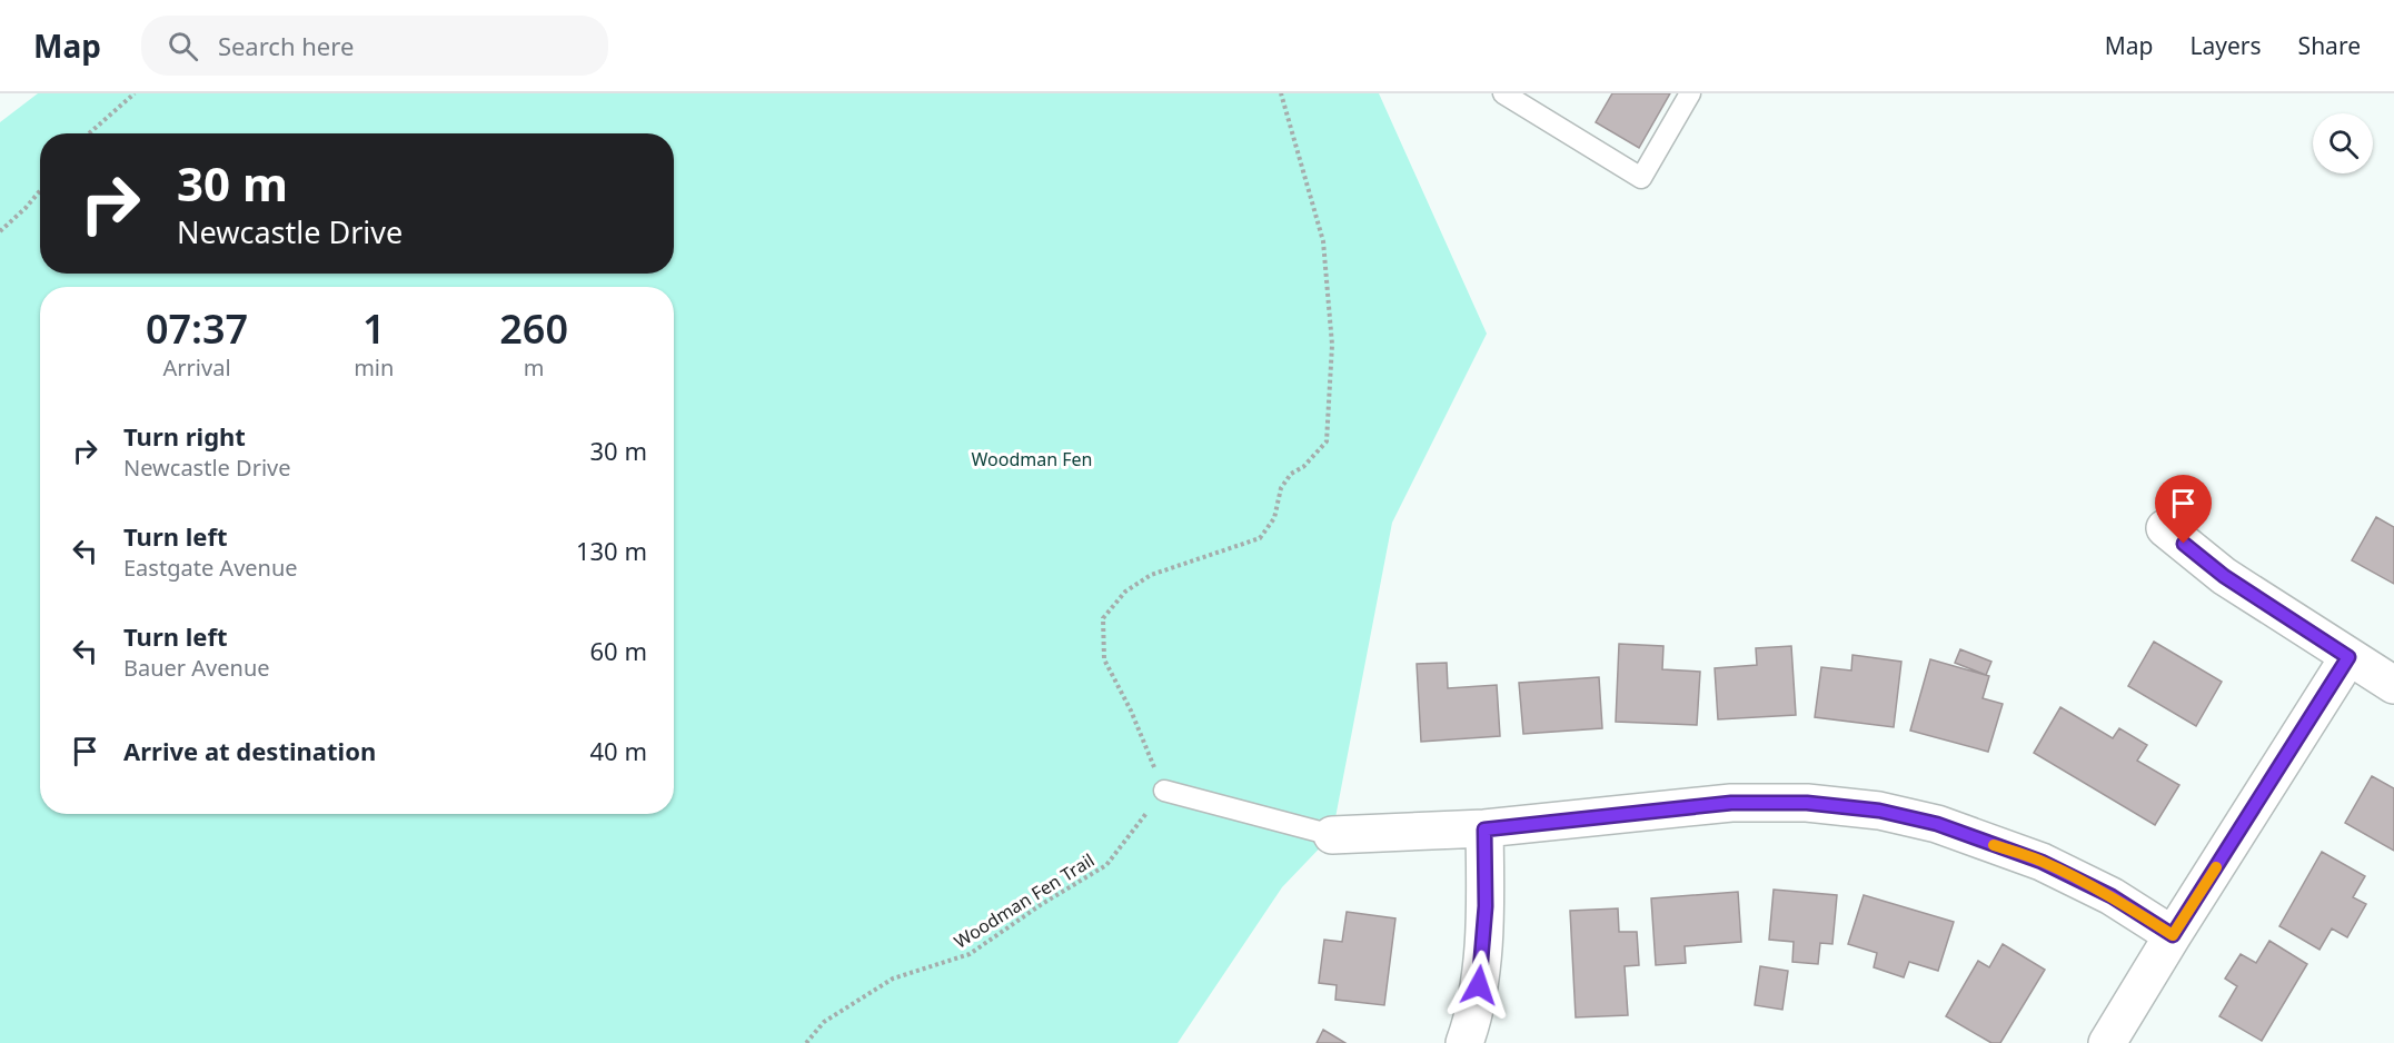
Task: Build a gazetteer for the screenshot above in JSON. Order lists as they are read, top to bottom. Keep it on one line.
{"streets":{"path":["Woodman Fen Trail"]},"parks":["Woodman Fen"],"page":{"header":"Map","search":"Search here","nav":["Map","Layers","Share"],"turn":["30 m","Newcastle Drive"],"eta":["07:37","Arrival","1","min","260","m"],"list":[{"name":"Turn right","note":"Newcastle Drive","value":"30 m"},{"name":"Turn left","note":"Eastgate Avenue","value":"130 m"},{"name":"Turn left","note":"Bauer Avenue","value":"60 m"},{"name":"Arrive at destination","value":"40 m"}]}}
